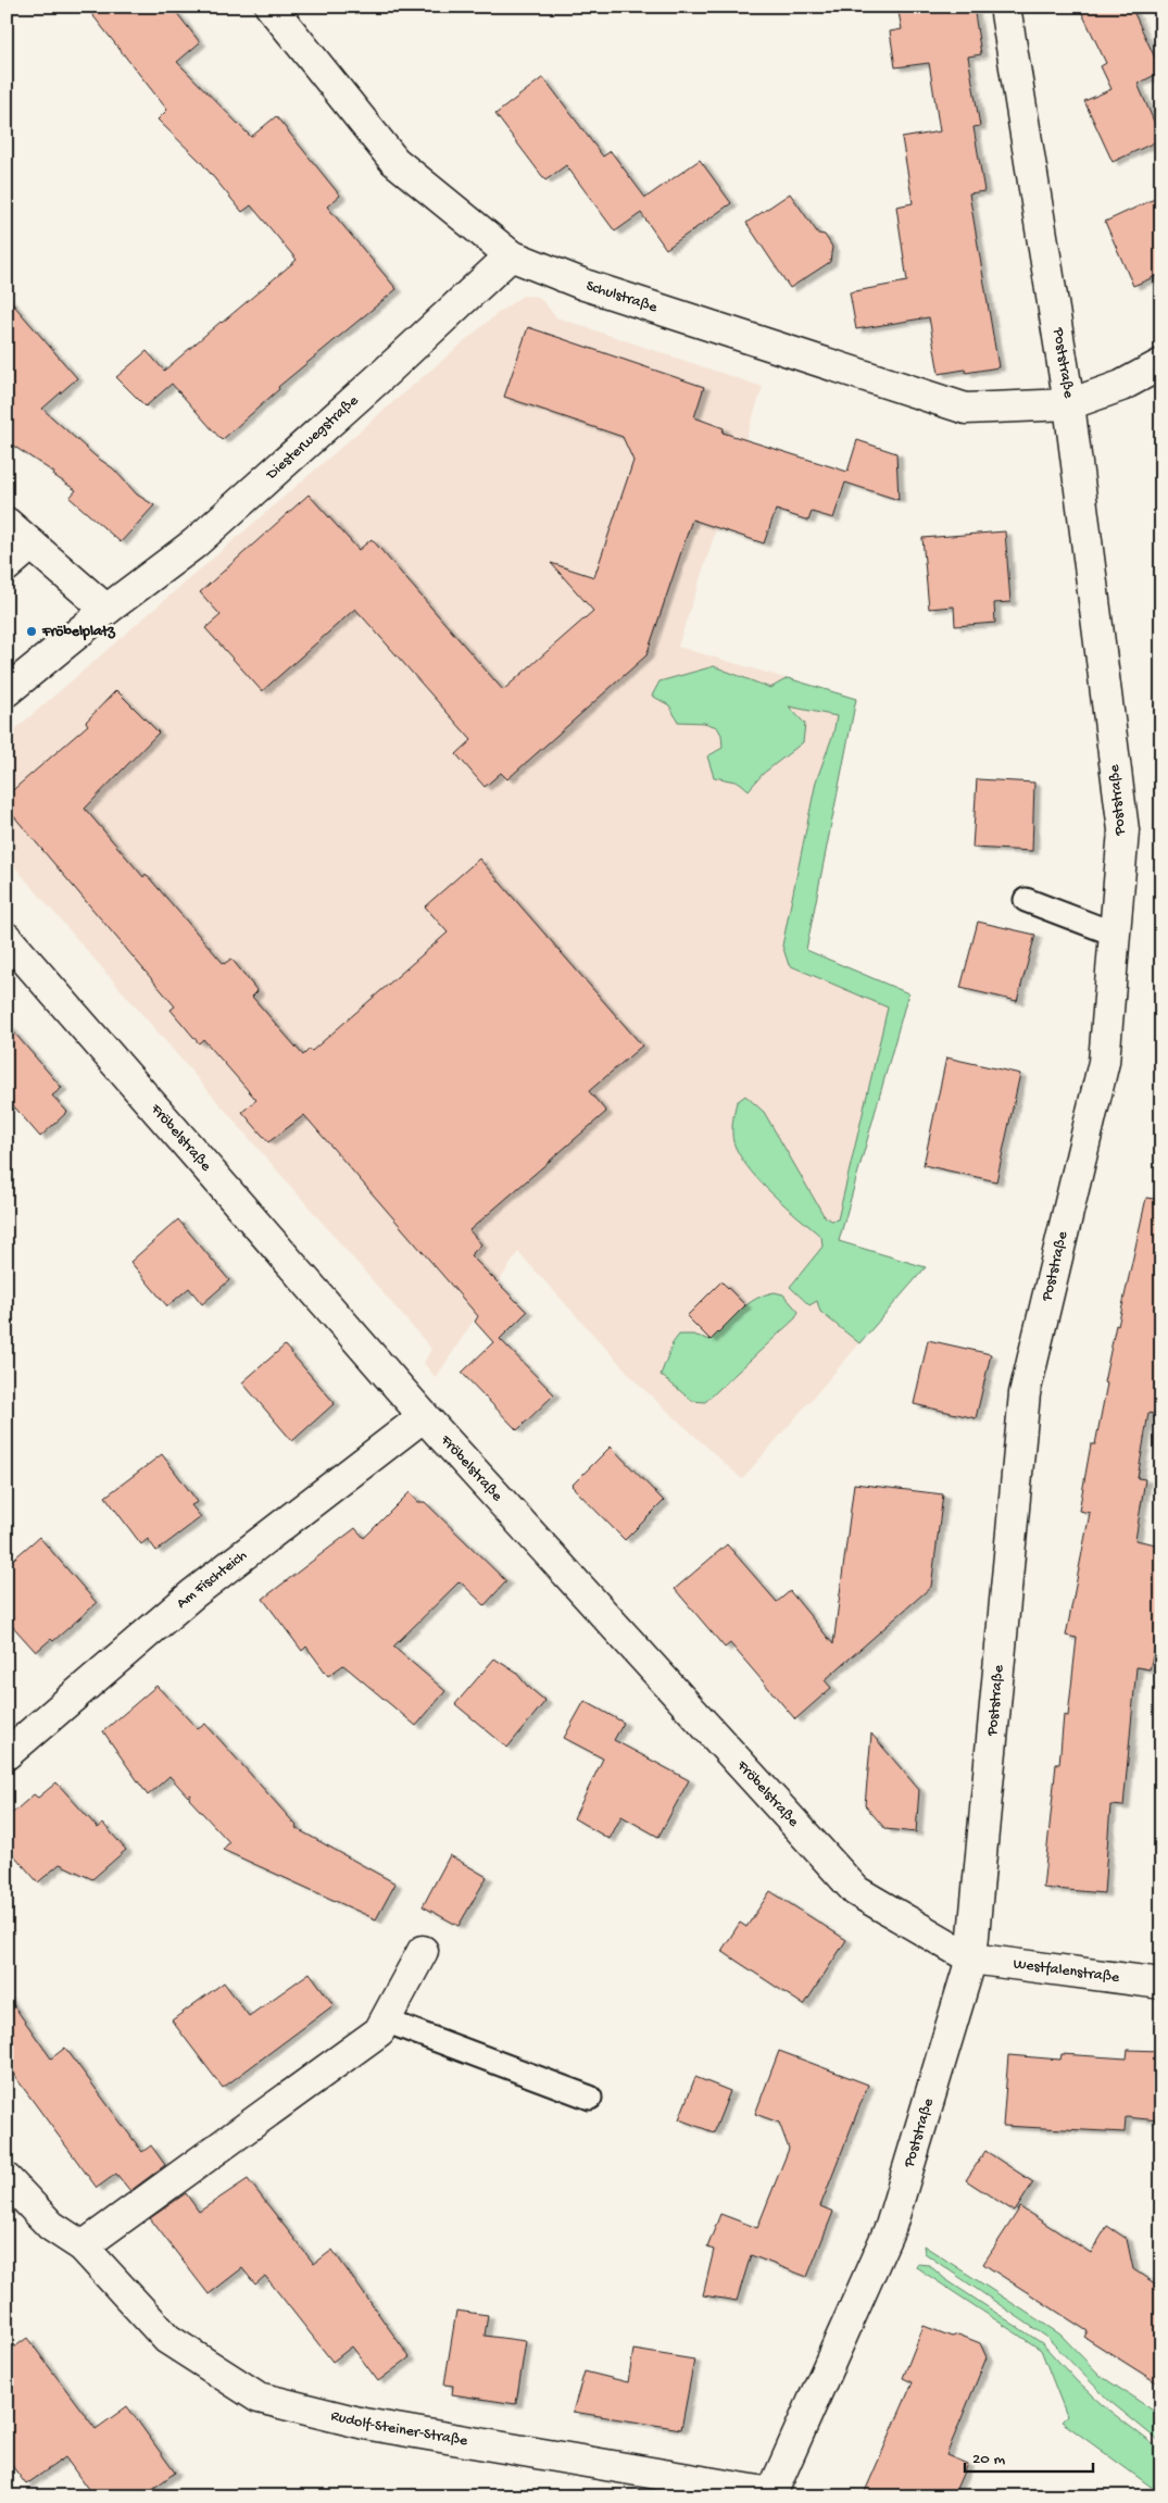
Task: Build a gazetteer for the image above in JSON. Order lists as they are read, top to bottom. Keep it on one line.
{"streets":{"street":["Schulstraße","Poststraße","Diesterwegstraße","Fröbelstraße","Am Fischteich","Westfalenstraße","Rudolf-Steiner-Straße"]},"crossings":[["Schulstraße","Poststraße"],["Schulstraße","Diesterwegstraße"],["Poststraße","Fröbelstraße"],["Poststraße","Westfalenstraße"],["Poststraße","Rudolf-Steiner-Straße"],["Fröbelstraße","Am Fischteich"],["Fröbelstraße","Westfalenstraße"]],"places":["Fröbelplatz"],"scale_bar":"20 m"}
